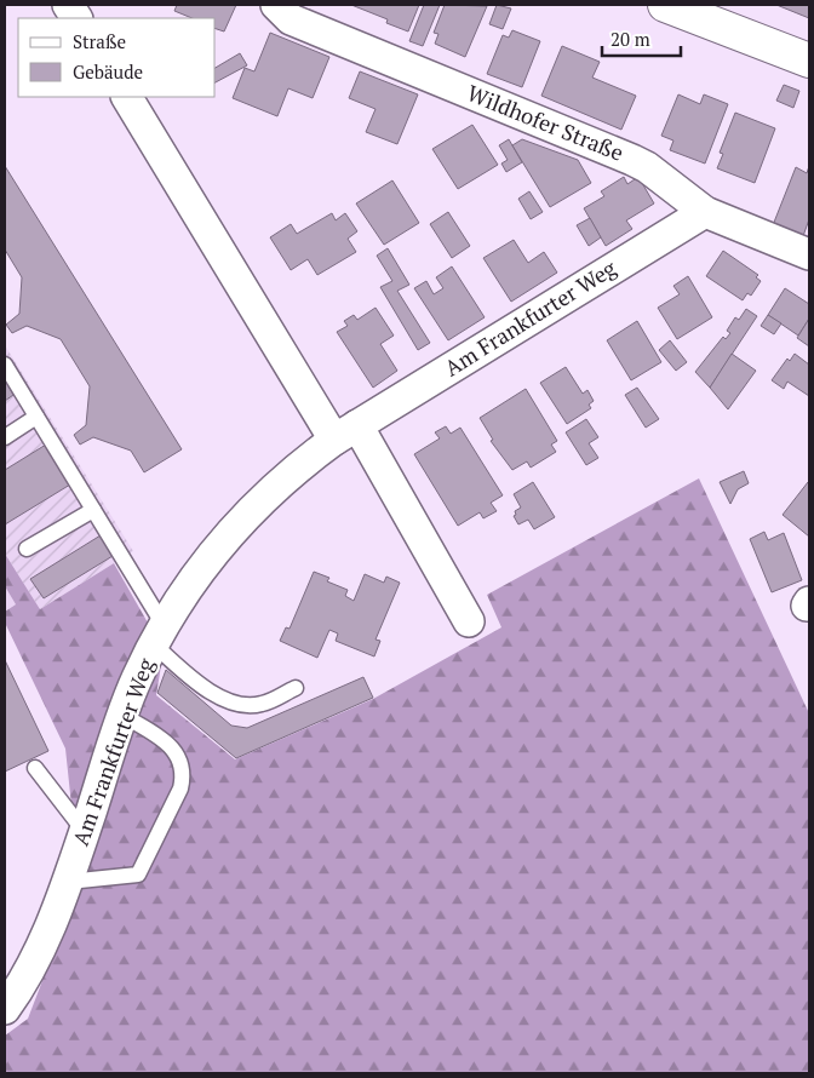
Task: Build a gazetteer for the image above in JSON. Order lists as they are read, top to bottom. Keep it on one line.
{"streets":{"street":["Wildhofer Straße","Am Frankfurter Weg"]},"crossings":[["Wildhofer Straße","Am Frankfurter Weg"]],"legend":["Straße","Gebäude"],"scale_bar":"20 m"}
